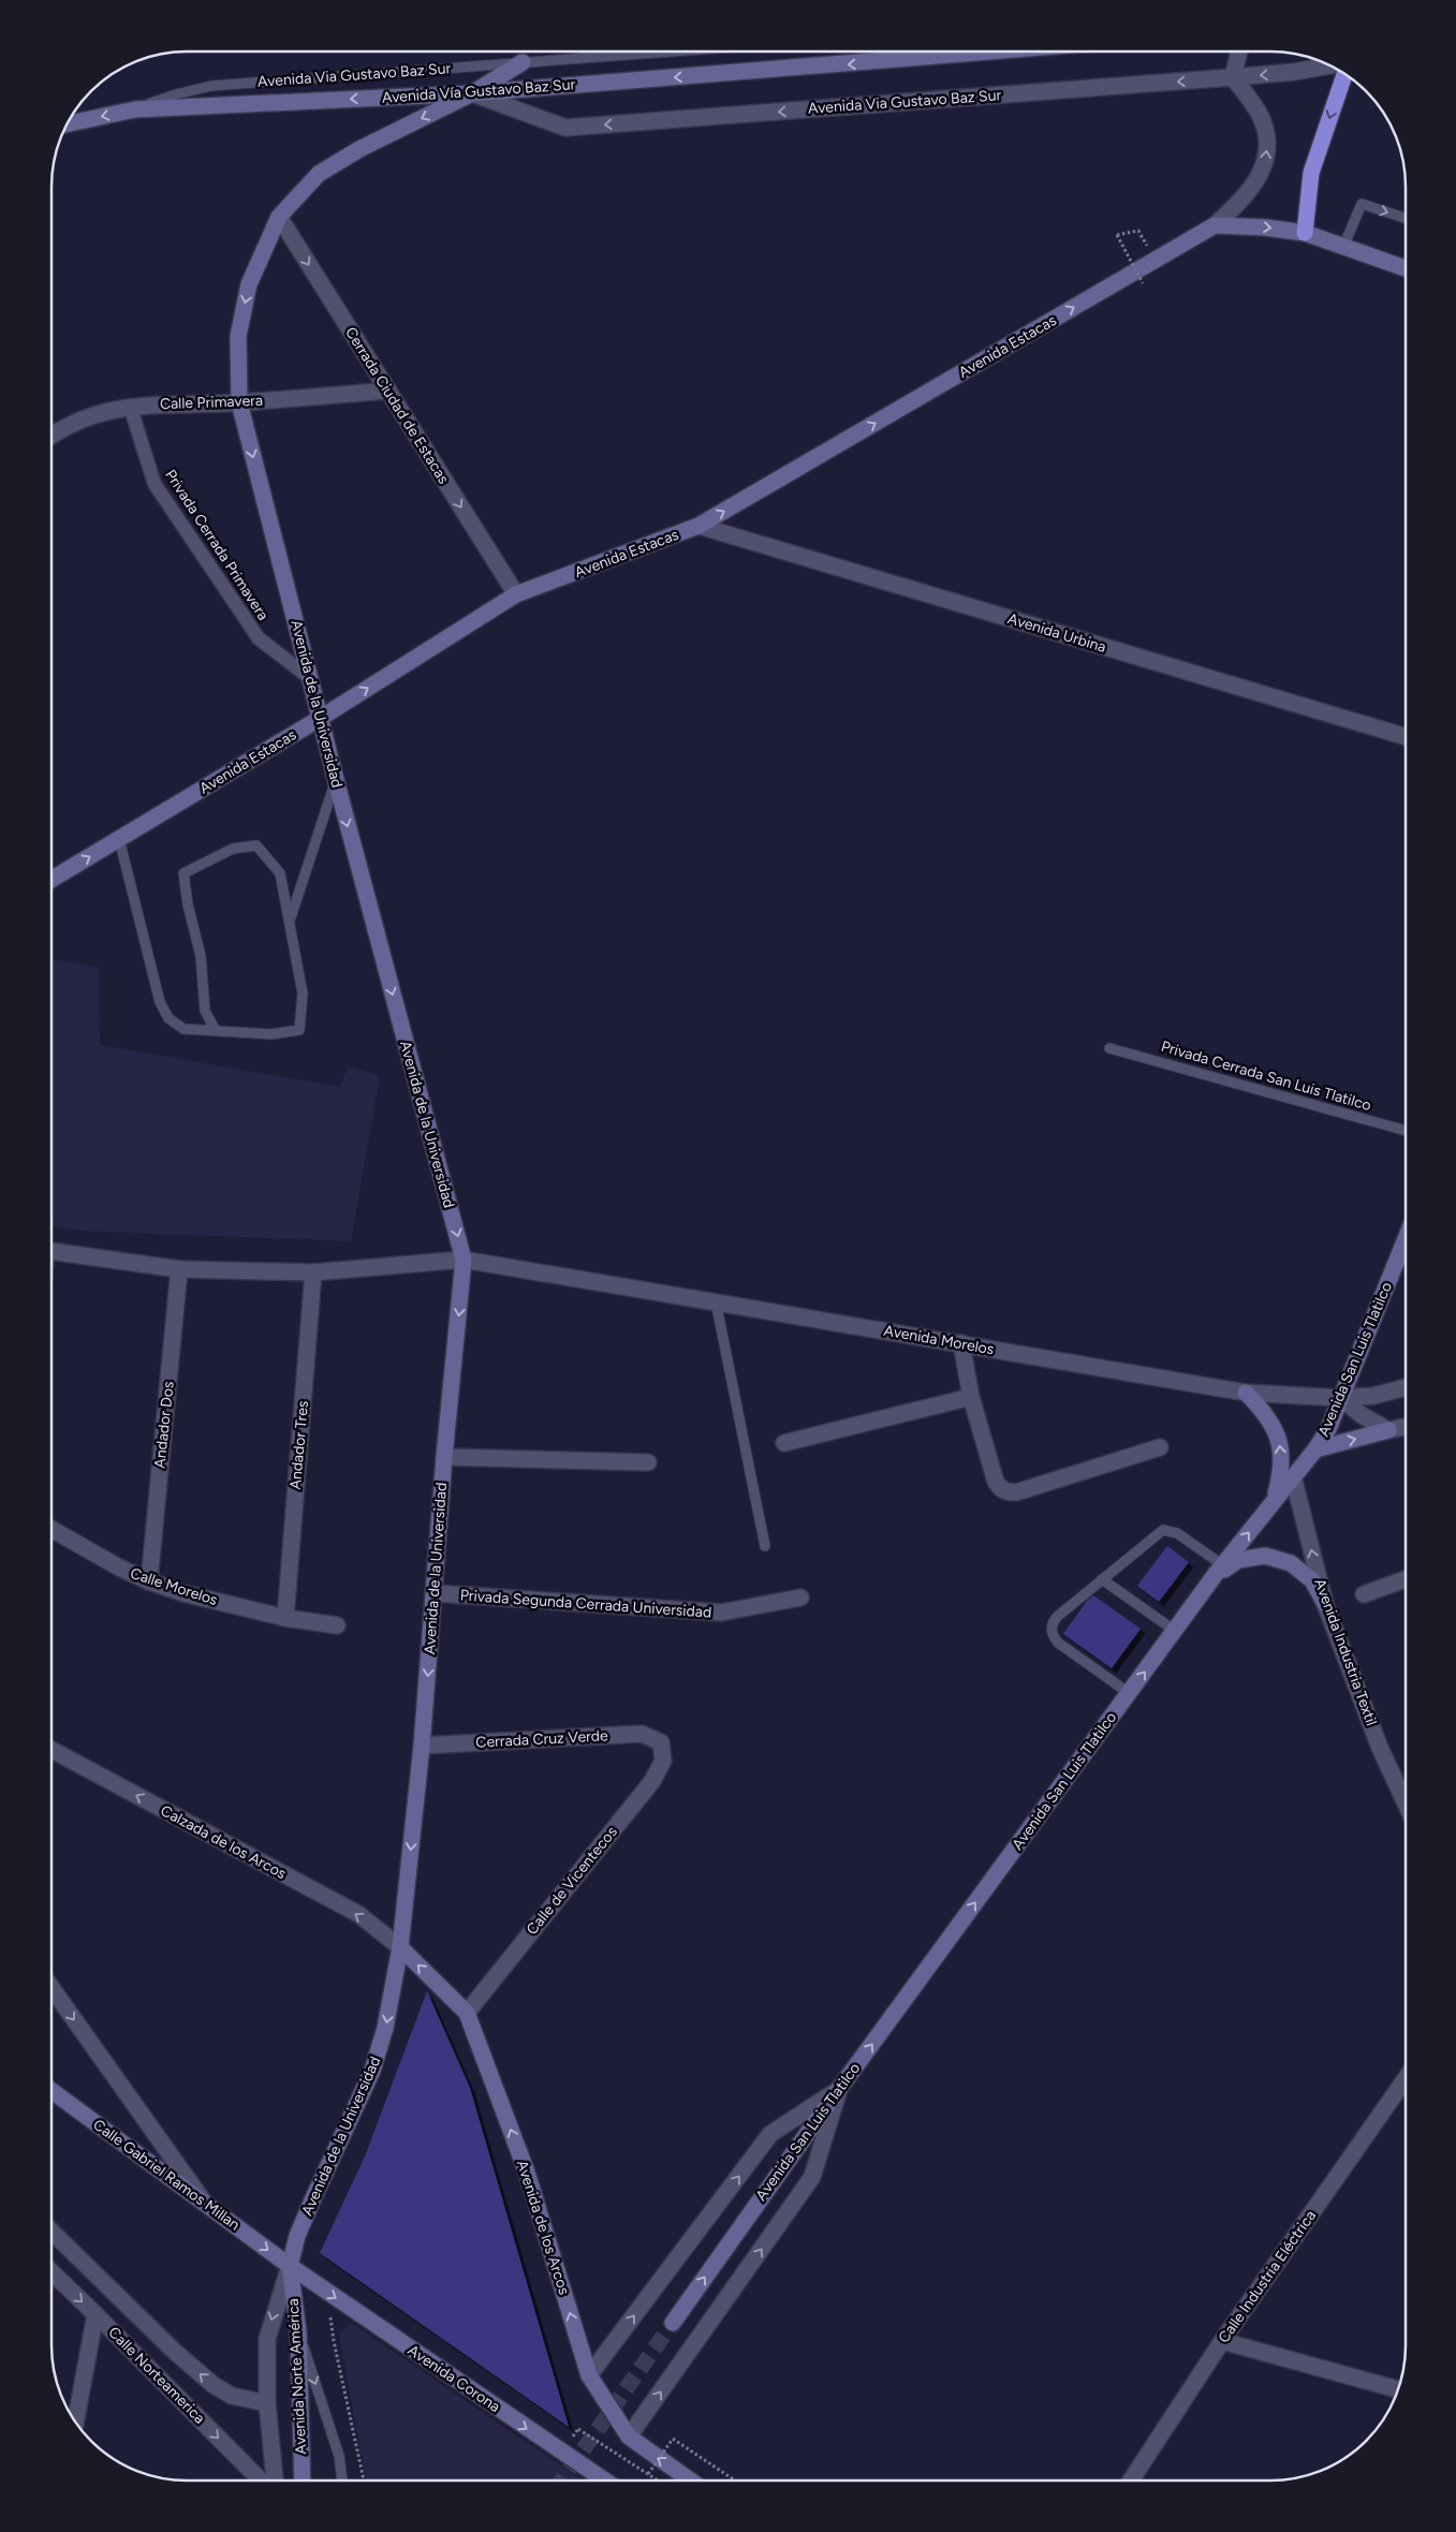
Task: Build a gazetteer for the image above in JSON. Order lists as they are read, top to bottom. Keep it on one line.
{"streets":{"main road":["Avenida Vía Gustavo Baz Sur","Avenida Estacas","Avenida de la Universidad","Avenida San Luis Tlatilco","Calle Gabriel Ramos Millan","Avenida de los Arcos","Avenida Norte América","Avenida Corona"],"street":["Avenida Via Gustavo Baz Sur","Calle Primavera","Cerrada Ciudad de Estacas","Privada Cerrada Primavera","Avenida Urbina","Avenida Morelos","Andador Dos","Andador Tres","Calle Morelos","Privada Segunda Cerrada Universidad","Avenida Industria Textil","Cerrada Cruz Verde","Calzada de los Arcos","Calle de Vicentecos","Calle Industria Eléctrica","Calle Norteamerica"],"lane":["Privada Cerrada San Luis Tlatilco"]},"crossings":[["Avenida Via Gustavo Baz Sur","Avenida Vía Gustavo Baz Sur"],["Avenida Via Gustavo Baz Sur","Avenida de la Universidad"],["Avenida Vía Gustavo Baz Sur","Avenida de la Universidad"],["Avenida Estacas","Cerrada Ciudad de Estacas"],["Avenida Estacas","Avenida Urbina"],["Avenida Estacas","Avenida de la Universidad"],["Calle Primavera","Cerrada Ciudad de Estacas"],["Calle Primavera","Privada Cerrada Primavera"],["Calle Primavera","Avenida de la Universidad"],["Cerrada Ciudad de Estacas","Avenida de la Universidad"],["Privada Cerrada Primavera","Avenida de la Universidad"],["Avenida de la Universidad","Avenida Morelos"],["Avenida de la Universidad","Privada Segunda Cerrada Universidad"],["Avenida de la Universidad","Cerrada Cruz Verde"],["Avenida de la Universidad","Calzada de los Arcos"],["Avenida de la Universidad","Calle Gabriel Ramos Millan"],["Avenida de la Universidad","Avenida de los Arcos"],["Avenida de la Universidad","Avenida Norte América"],["Avenida de la Universidad","Avenida Corona"],["Avenida Morelos","Avenida San Luis Tlatilco"],["Avenida Morelos","Andador Dos"],["Avenida Morelos","Andador Tres"],["Avenida San Luis Tlatilco","Avenida Industria Textil"],["Andador Dos","Calle Morelos"],["Andador Tres","Calle Morelos"],["Cerrada Cruz Verde","Calle de Vicentecos"],["Calzada de los Arcos","Avenida de los Arcos"],["Calle de Vicentecos","Avenida de los Arcos"],["Calle Gabriel Ramos Millan","Avenida Norte América"],["Calle Gabriel Ramos Millan","Avenida Corona"],["Calle Norteamerica","Avenida Norte América"],["Avenida Norte América","Avenida Corona"]],"one_way":["Avenida Via Gustavo Baz Sur","Avenida Vía Gustavo Baz Sur","Avenida Estacas","Cerrada Ciudad de Estacas","Avenida de la Universidad","Avenida San Luis Tlatilco","Avenida Industria Textil","Calzada de los Arcos","Calle Gabriel Ramos Millan","Avenida de los Arcos","Avenida Corona"]}
